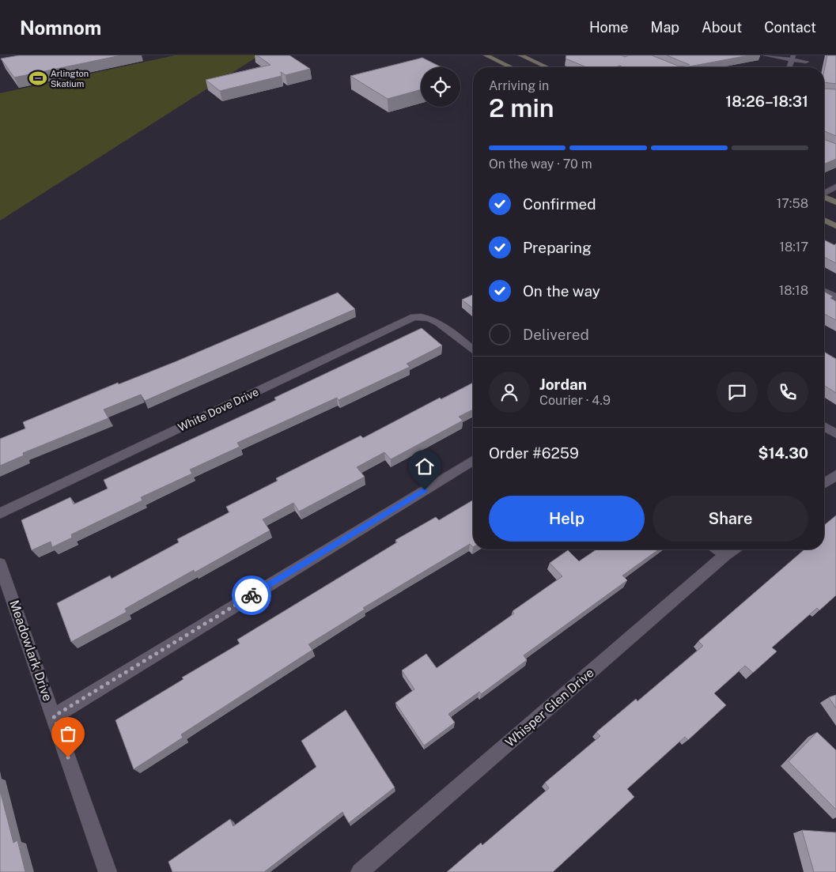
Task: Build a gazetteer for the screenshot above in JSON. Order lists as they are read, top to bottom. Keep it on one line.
{"streets":{"street":["White Dove Drive","Meadowlark Drive","Whisper Glen Drive"]},"places":{"sports":["Arlington Skatium"]},"page":{"header":"Nomnom","nav":["Home","Map","About","Contact"],"heading":["2 min","Arriving in","18:26–18:31"],"panel":["Jordan","Courier · 4.9","Order #6259","$14.30"],"bar":"On the way · 70 m","list":[["Confirmed","17:58"],["Preparing","18:17"],["On the way","18:18"],"Delivered"],"buttons":["Help","Share"]}}
